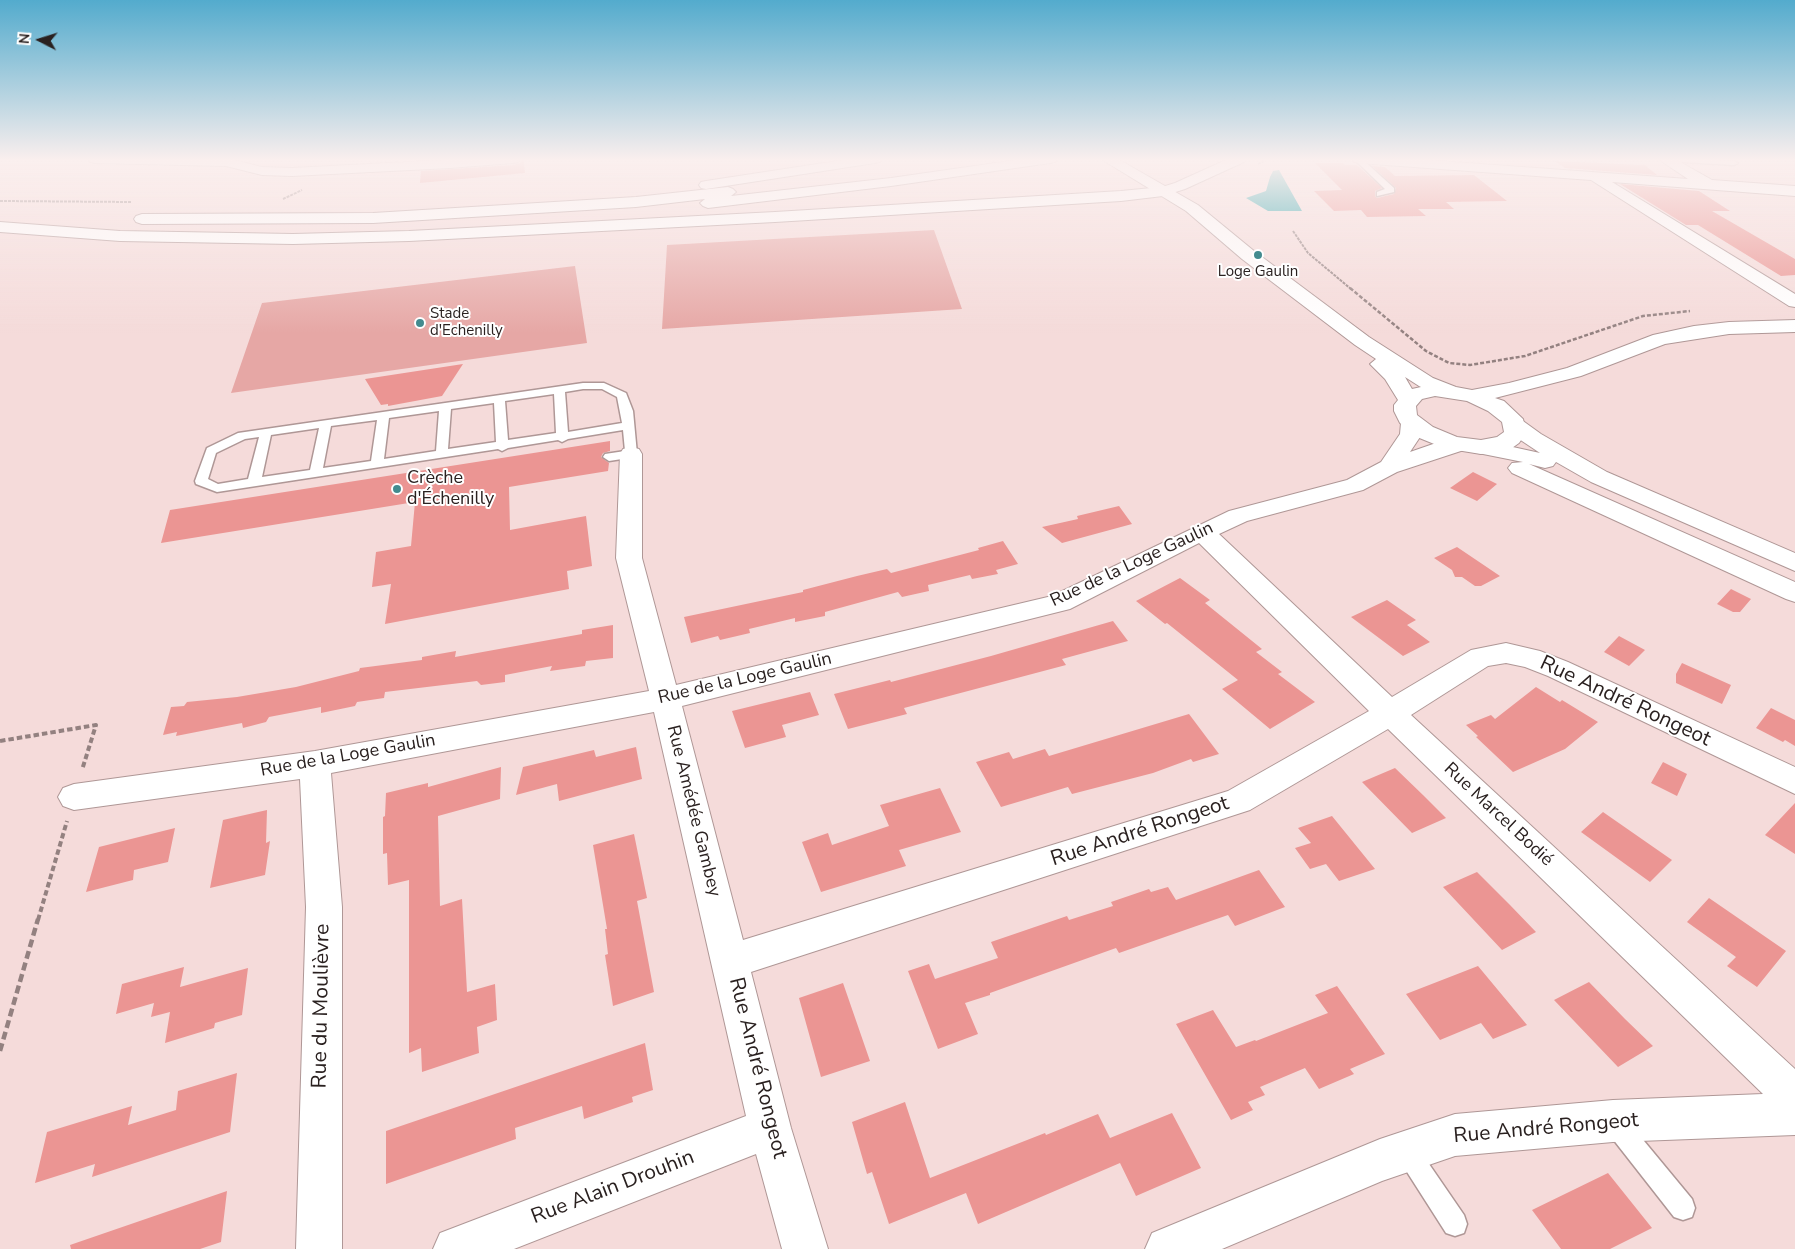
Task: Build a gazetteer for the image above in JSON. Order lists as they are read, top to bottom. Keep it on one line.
{"streets":{"main road":["Rue de la Loge Gaulin","Rue André Rongeot","Rue Amédée Gambey","Rue Marcel Bodié","Rue du Moulièvre","Rue Alain Drouhin"]},"crossings":[["Rue de la Loge Gaulin","Rue Amédée Gambey"],["Rue de la Loge Gaulin","Rue Marcel Bodié"],["Rue de la Loge Gaulin","Rue du Moulièvre"],["Rue André Rongeot","Rue Amédée Gambey"],["Rue André Rongeot","Rue Marcel Bodié"],["Rue André Rongeot","Rue Alain Drouhin"]],"places":["Loge Gaulin","Stade d'Echenilly","Crèche d'Échenilly"],"north":"left"}
